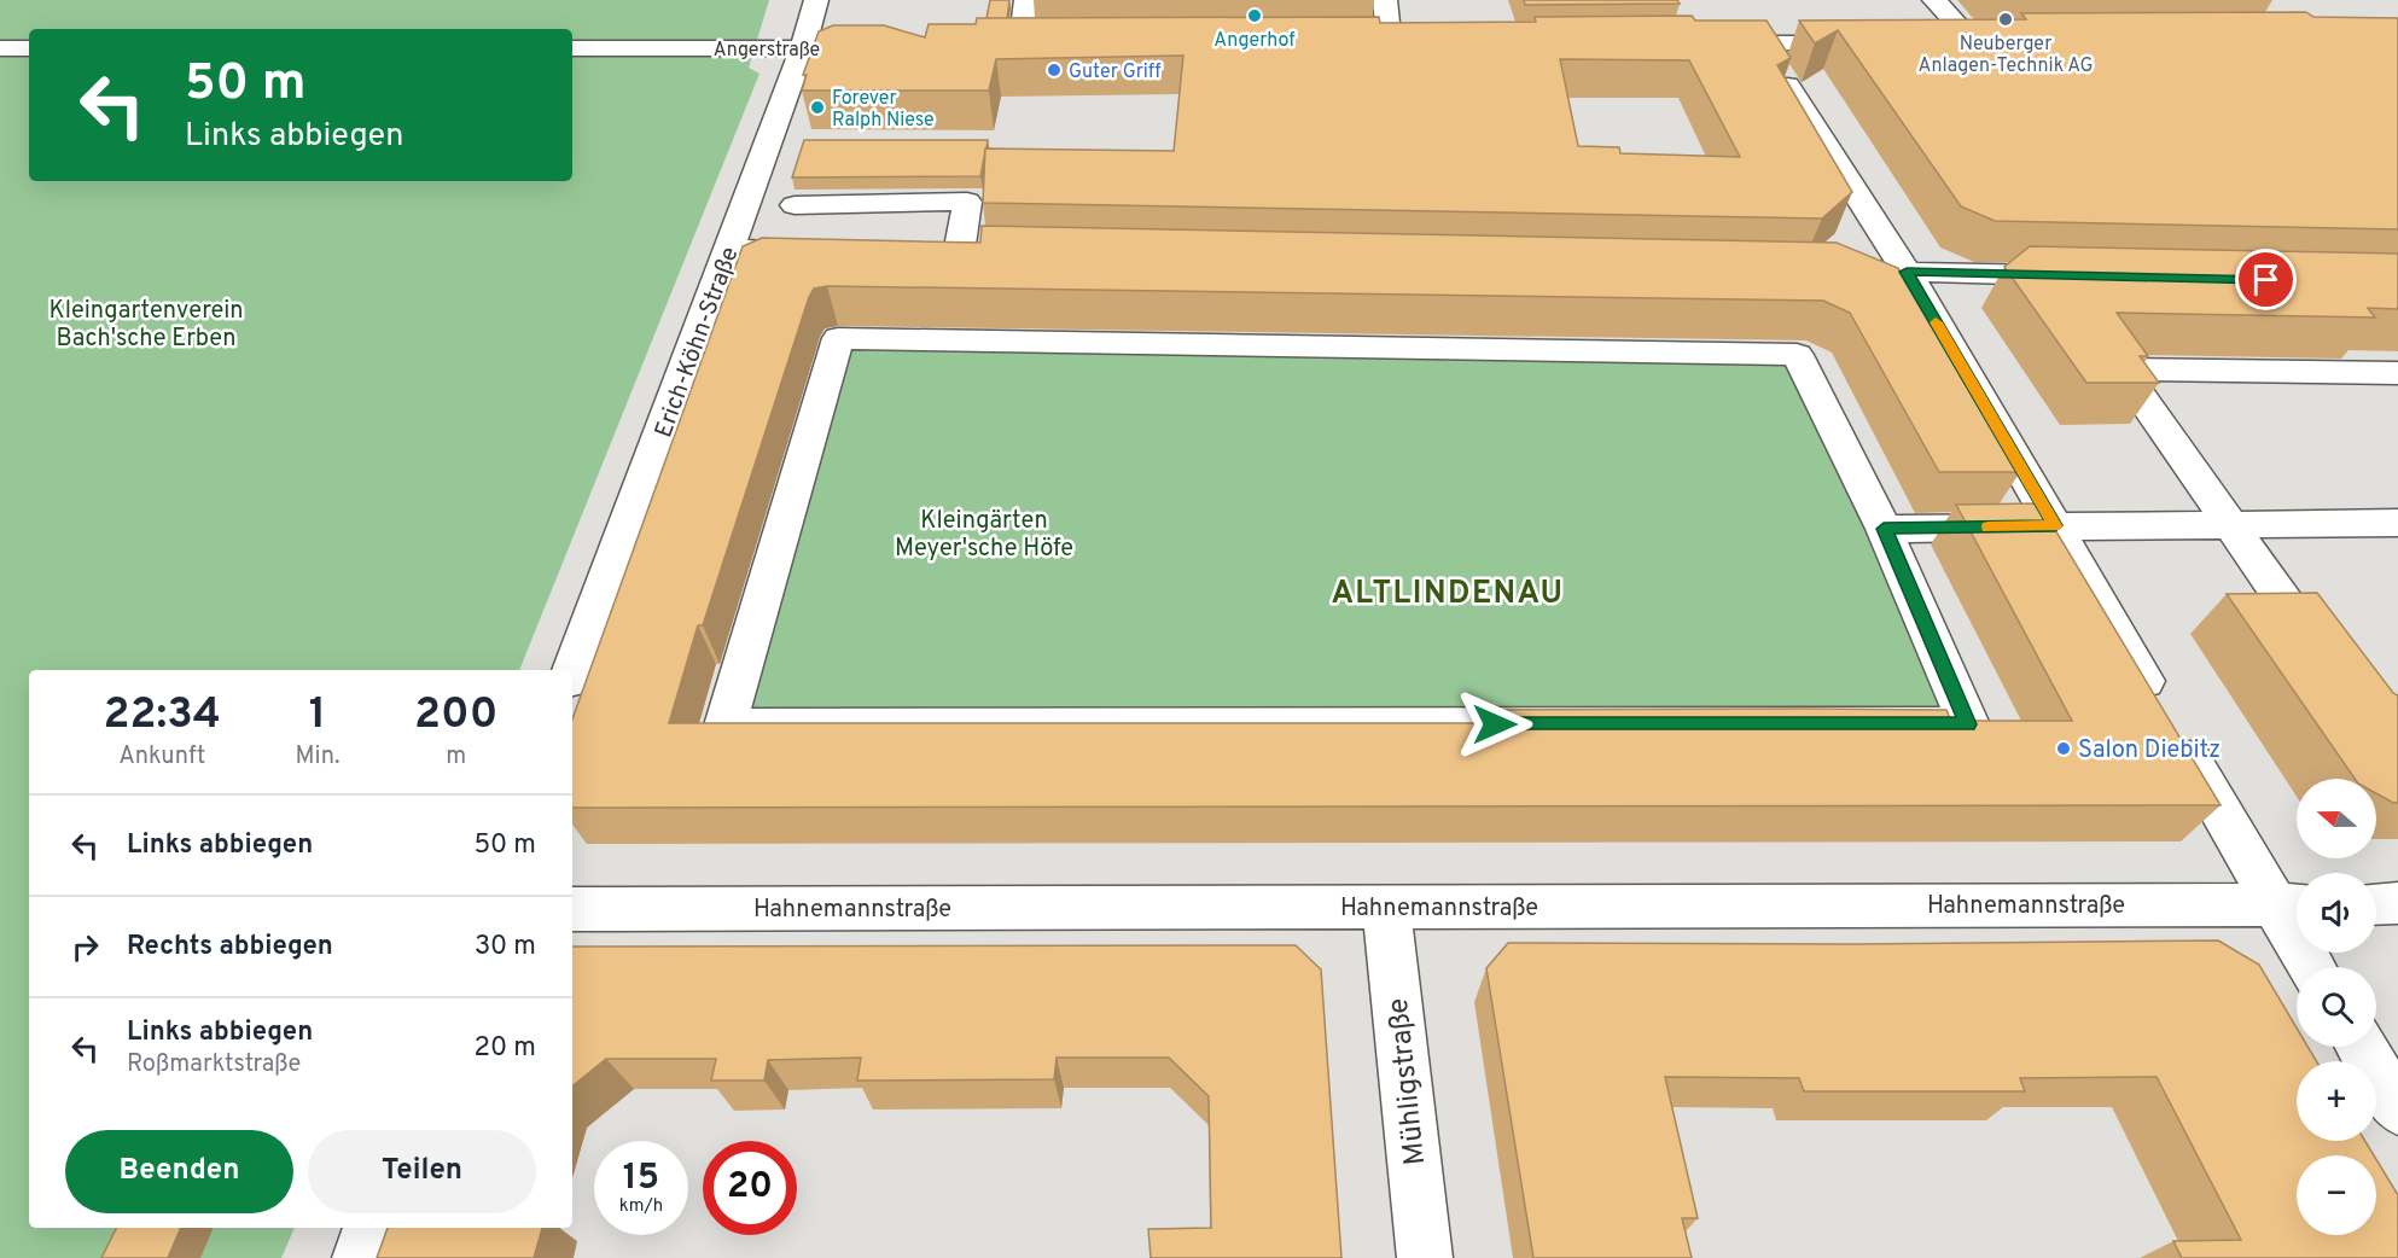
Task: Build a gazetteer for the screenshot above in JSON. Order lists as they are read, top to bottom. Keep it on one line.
{"streets":{"street":["Angerstraße","Erich-Köhn-Straße","Hahnemannstraße","Mühligstraße"]},"crossings":[["Angerstraße","Erich-Köhn-Straße"],["Hahnemannstraße","Mühligstraße"]],"districts":["ALTLINDENAU"],"parks":["Kleingartenverein Bach'sche Erben","Kleingärten Meyer'sche Höfe"],"places":["Angerhof","Neuberger Anlagen-Technik AG","Guter Griff","Forever Ralph Niese","Salon Diebitz"],"north":"left","page":{"turn":["50 m","Links abbiegen"],"eta":["22:34","Ankunft","1","Min.","200","m"],"map_buttons":["+","−"],"list":[{"name":"Links abbiegen","value":"50 m"},{"name":"Rechts abbiegen","value":"30 m"},{"name":"Links abbiegen","note":"Roßmarktstraße","value":"20 m"}],"buttons":["Beenden","Teilen"],"speed":"15 km/h","limit":"20"}}
